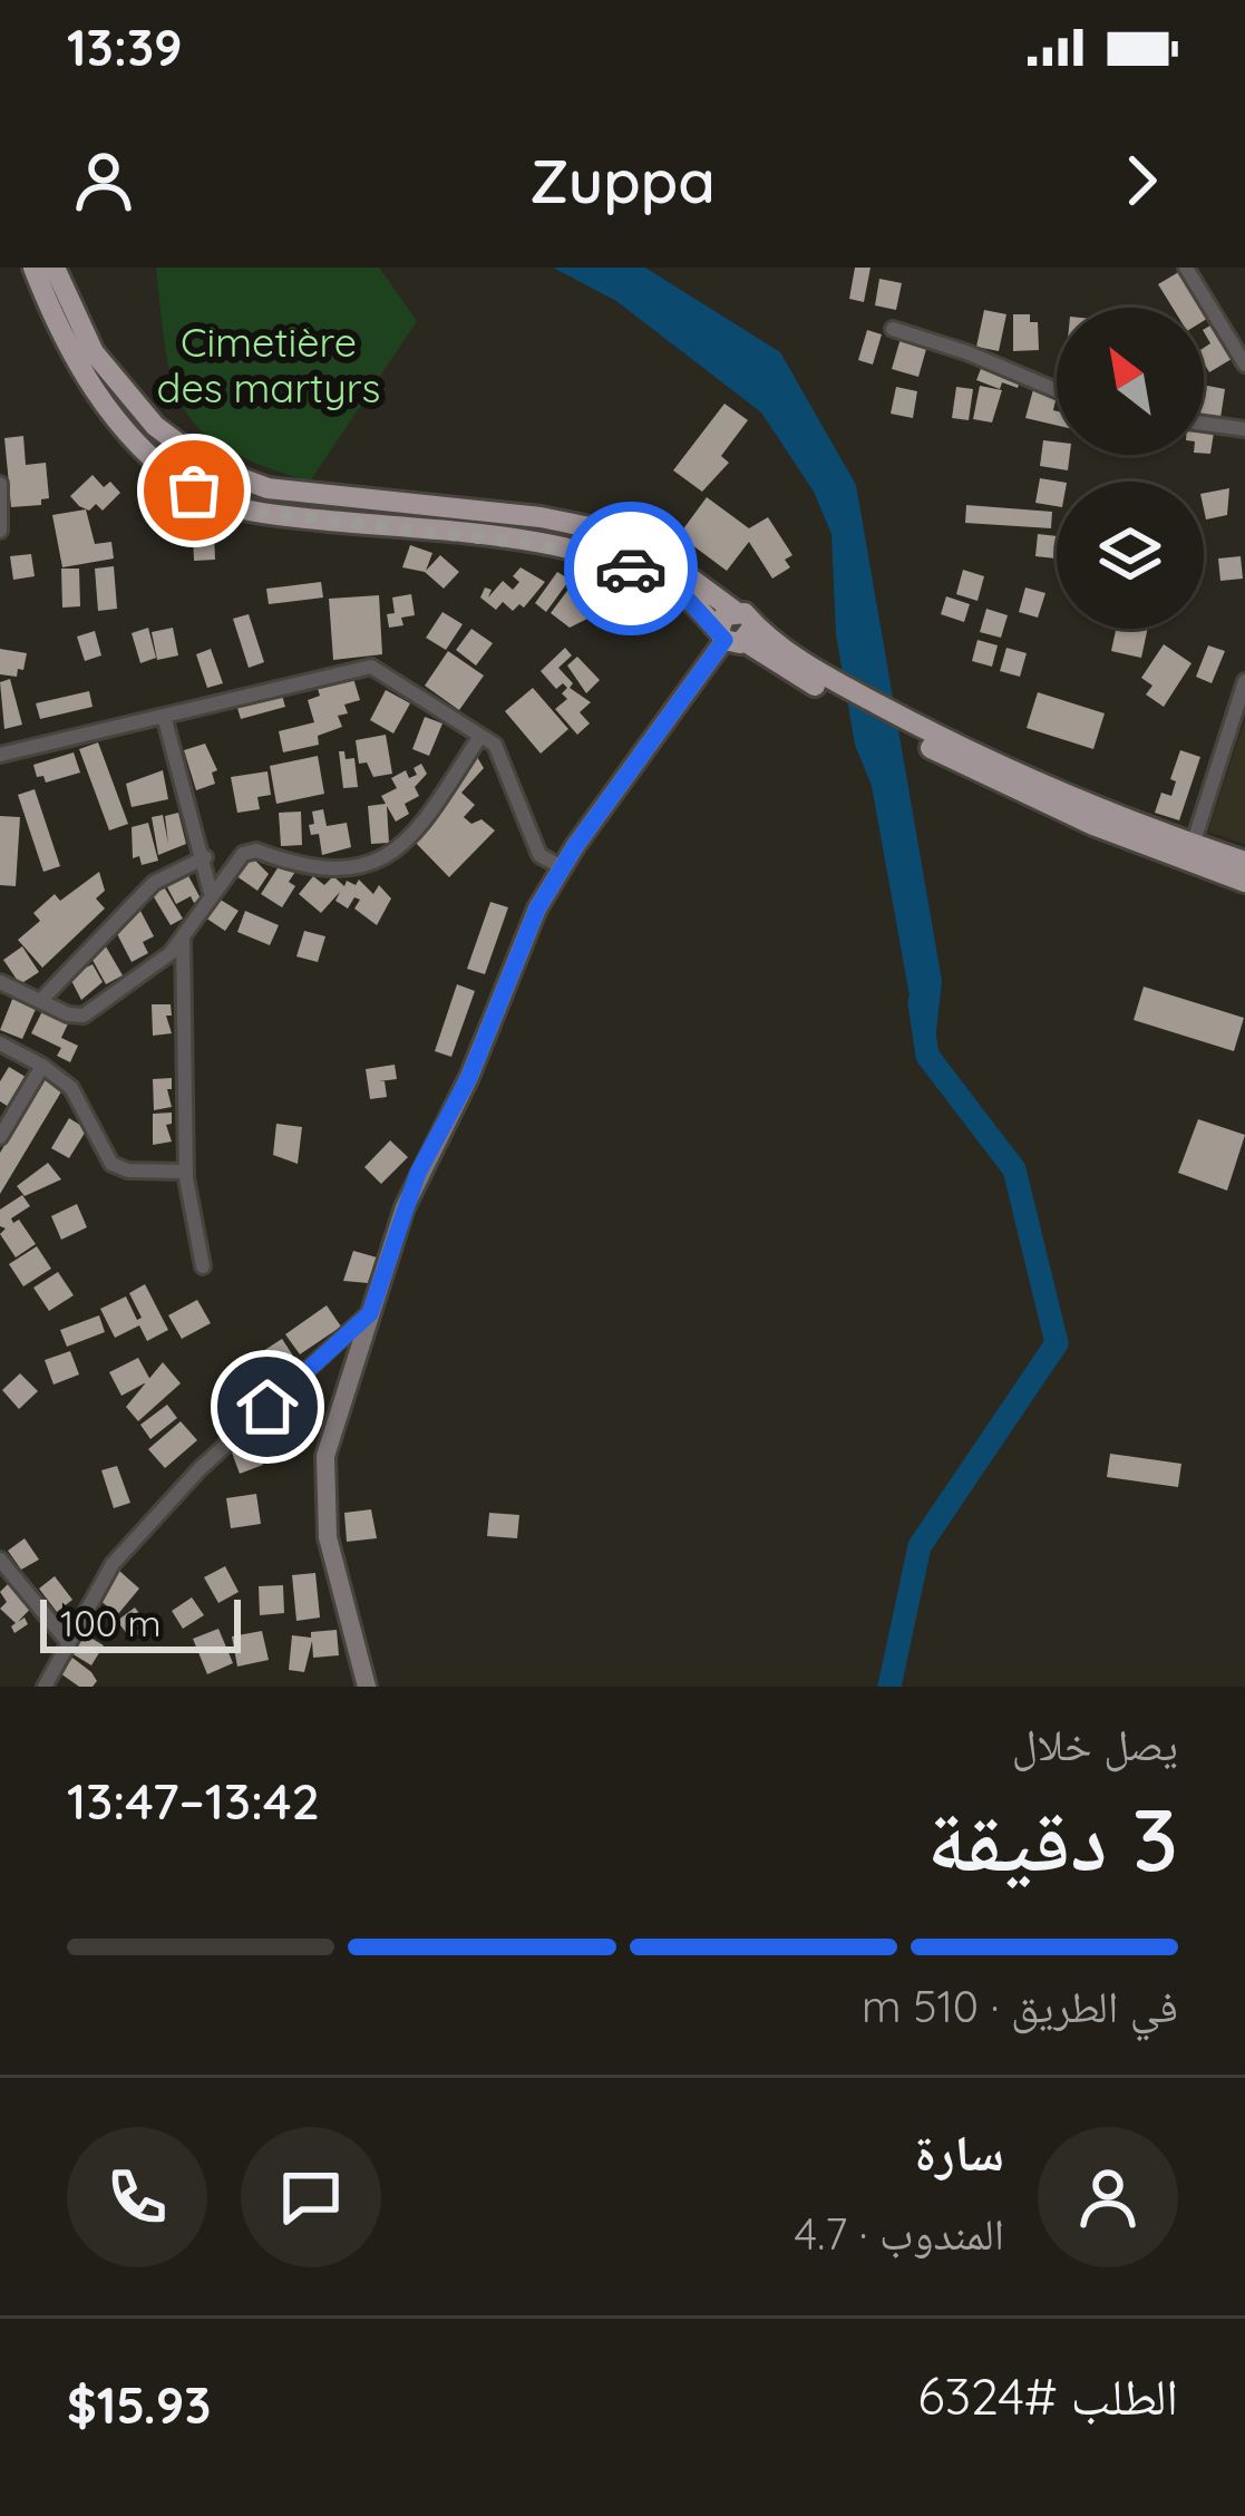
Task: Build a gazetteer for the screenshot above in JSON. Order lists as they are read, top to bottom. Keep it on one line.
{"parks":["Cimetière des martyrs"],"scale_bar":"100 m","north":"top left","page":{"status":"13:39","header":"Zuppa","scale":"100 m","heading":["3 دقيقة","يصل خلال","13:42–13:47"],"panel":["سارة","المندوب · 4.7","الطلب #6324","$15.93"],"bar":"في الطريق · 510 m"}}
